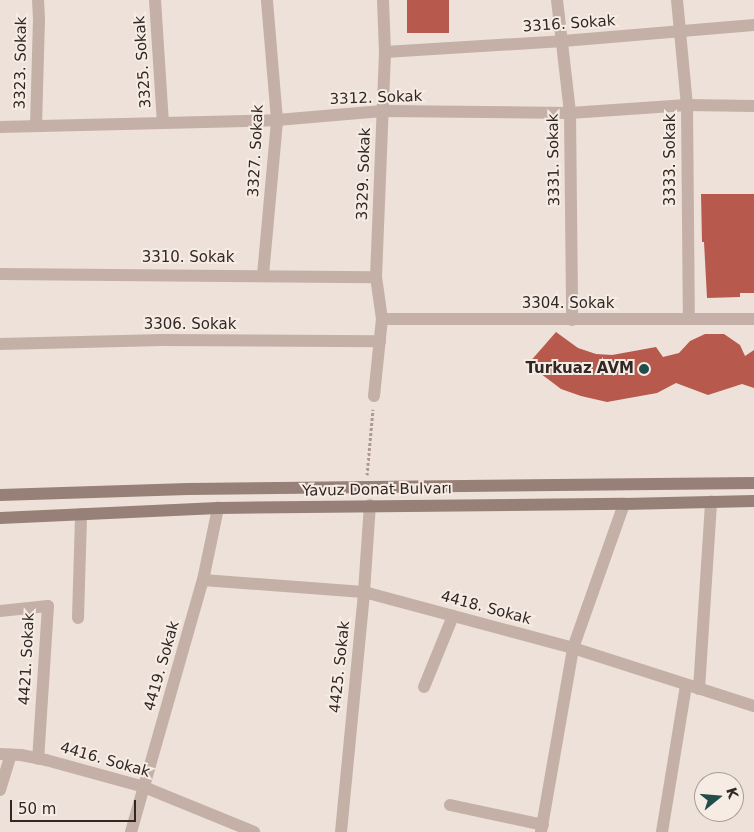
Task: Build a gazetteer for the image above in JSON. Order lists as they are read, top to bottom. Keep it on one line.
{"streets":{"street":["3316. Sokak","3325. Sokak","3323. Sokak","3312. Sokak","3327. Sokak","3331. Sokak","3333. Sokak","3329. Sokak","3310. Sokak","3304. Sokak","3306. Sokak","Yavuz Donat Bulvarı","4418. Sokak","4421. Sokak","4419. Sokak","4425. Sokak","4416. Sokak"]},"crossings":[["3316. Sokak","3331. Sokak"],["3316. Sokak","3333. Sokak"],["3316. Sokak","3329. Sokak"],["3325. Sokak","3312. Sokak"],["3323. Sokak","3312. Sokak"],["3312. Sokak","3327. Sokak"],["3312. Sokak","3331. Sokak"],["3312. Sokak","3333. Sokak"],["3312. Sokak","3329. Sokak"],["3327. Sokak","3310. Sokak"],["3331. Sokak","3304. Sokak"],["3333. Sokak","3304. Sokak"],["3329. Sokak","3310. Sokak"],["3329. Sokak","3304. Sokak"],["3329. Sokak","3306. Sokak"],["Yavuz Donat Bulvarı","4419. Sokak"],["Yavuz Donat Bulvarı","4425. Sokak"],["4418. Sokak","4419. Sokak"],["4418. Sokak","4425. Sokak"],["4421. Sokak","4416. Sokak"],["4419. Sokak","4416. Sokak"]],"places":["Turkuaz AVM"],"scale_bar":"50 m","north":"right"}
